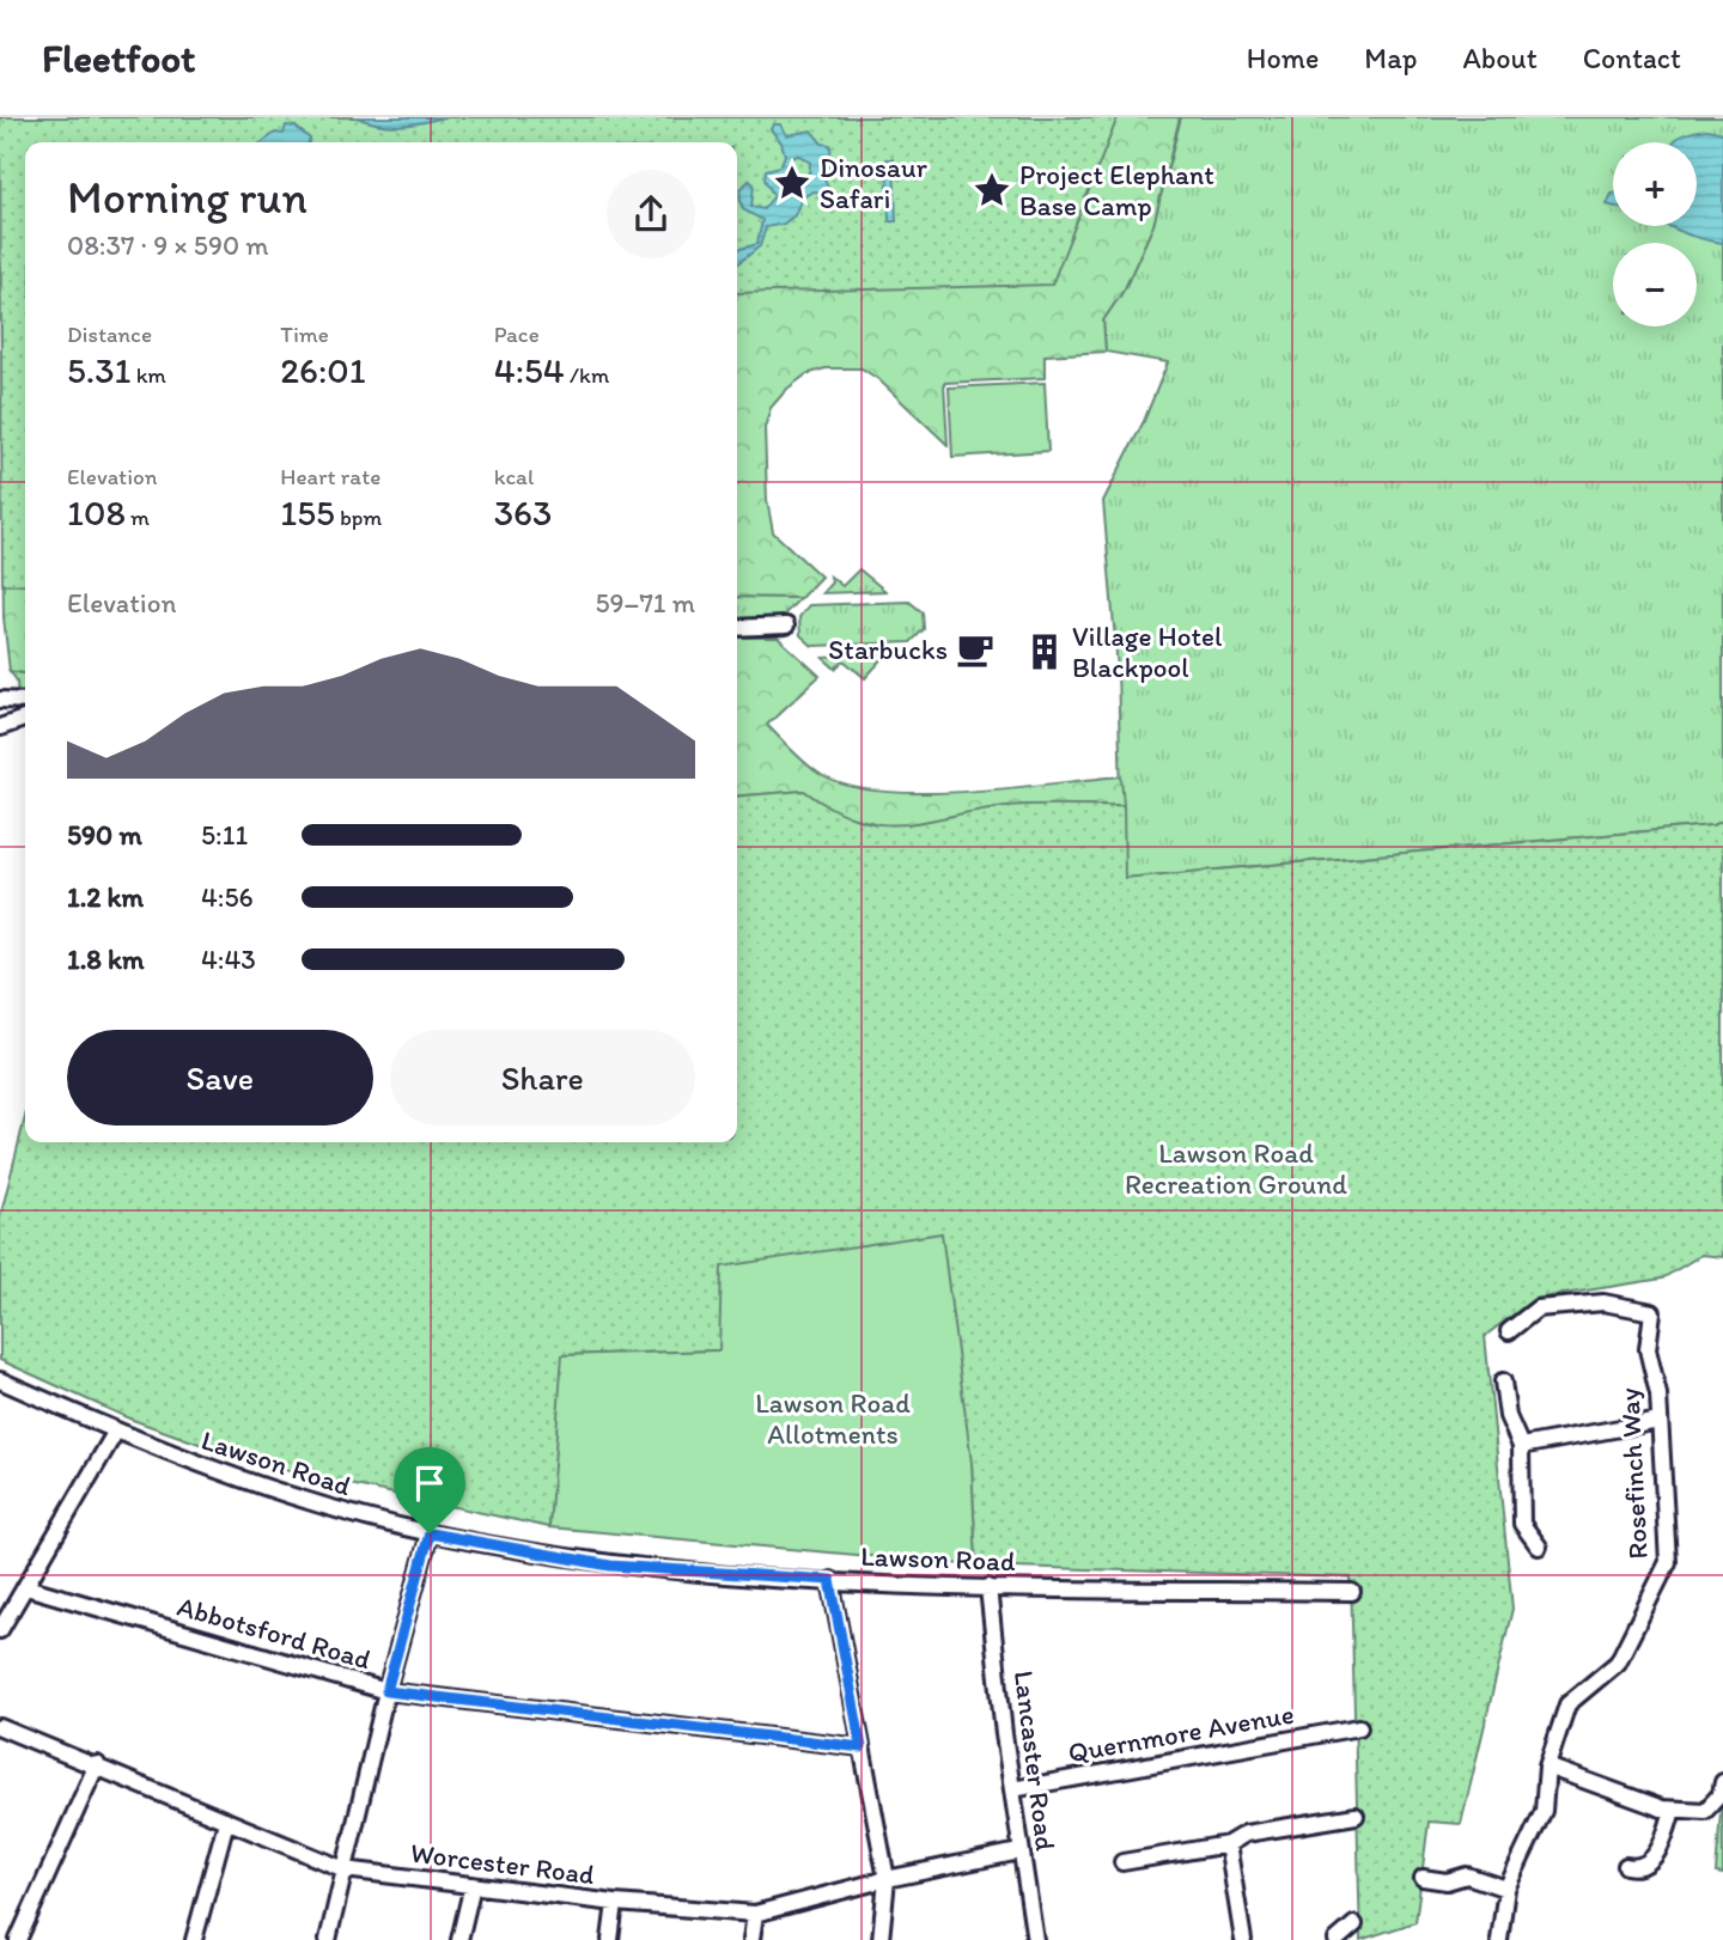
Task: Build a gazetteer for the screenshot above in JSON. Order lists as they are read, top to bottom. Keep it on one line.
{"streets":{"street":["Lawson Road","Rosefinch Way","Abbotsford Road","Quernmore Avenue","Lancaster Road","Worcester Road"]},"crossings":[["Lawson Road","Lancaster Road"],["Quernmore Avenue","Lancaster Road"],["Lancaster Road","Worcester Road"]],"parks":["Lawson Road Recreation Ground","Lawson Road Allotments"],"places":{"place":["Dinosaur Safari","Project Elephant Base Camp"],"cafe":["Starbucks"],"building":["Village Hotel Blackpool"]},"page":{"header":"Fleetfoot","nav":["Home","Map","About","Contact"],"map_buttons":["+","−"],"heading":["Morning run","08:37 · 9 × 590 m"],"stats":[["Distance","5.31 km"],["Time","26:01"],["Pace","4:54 /km"],["Elevation","108 m"],["Heart rate","155 bpm"],["kcal","363"]],"chart":["Elevation","59–71 m"],"list":[{"name":"590 m","note":"5:11"},{"name":"1.2 km","note":"4:56"},{"name":"1.8 km","note":"4:43"}],"buttons":["Save","Share"]}}
